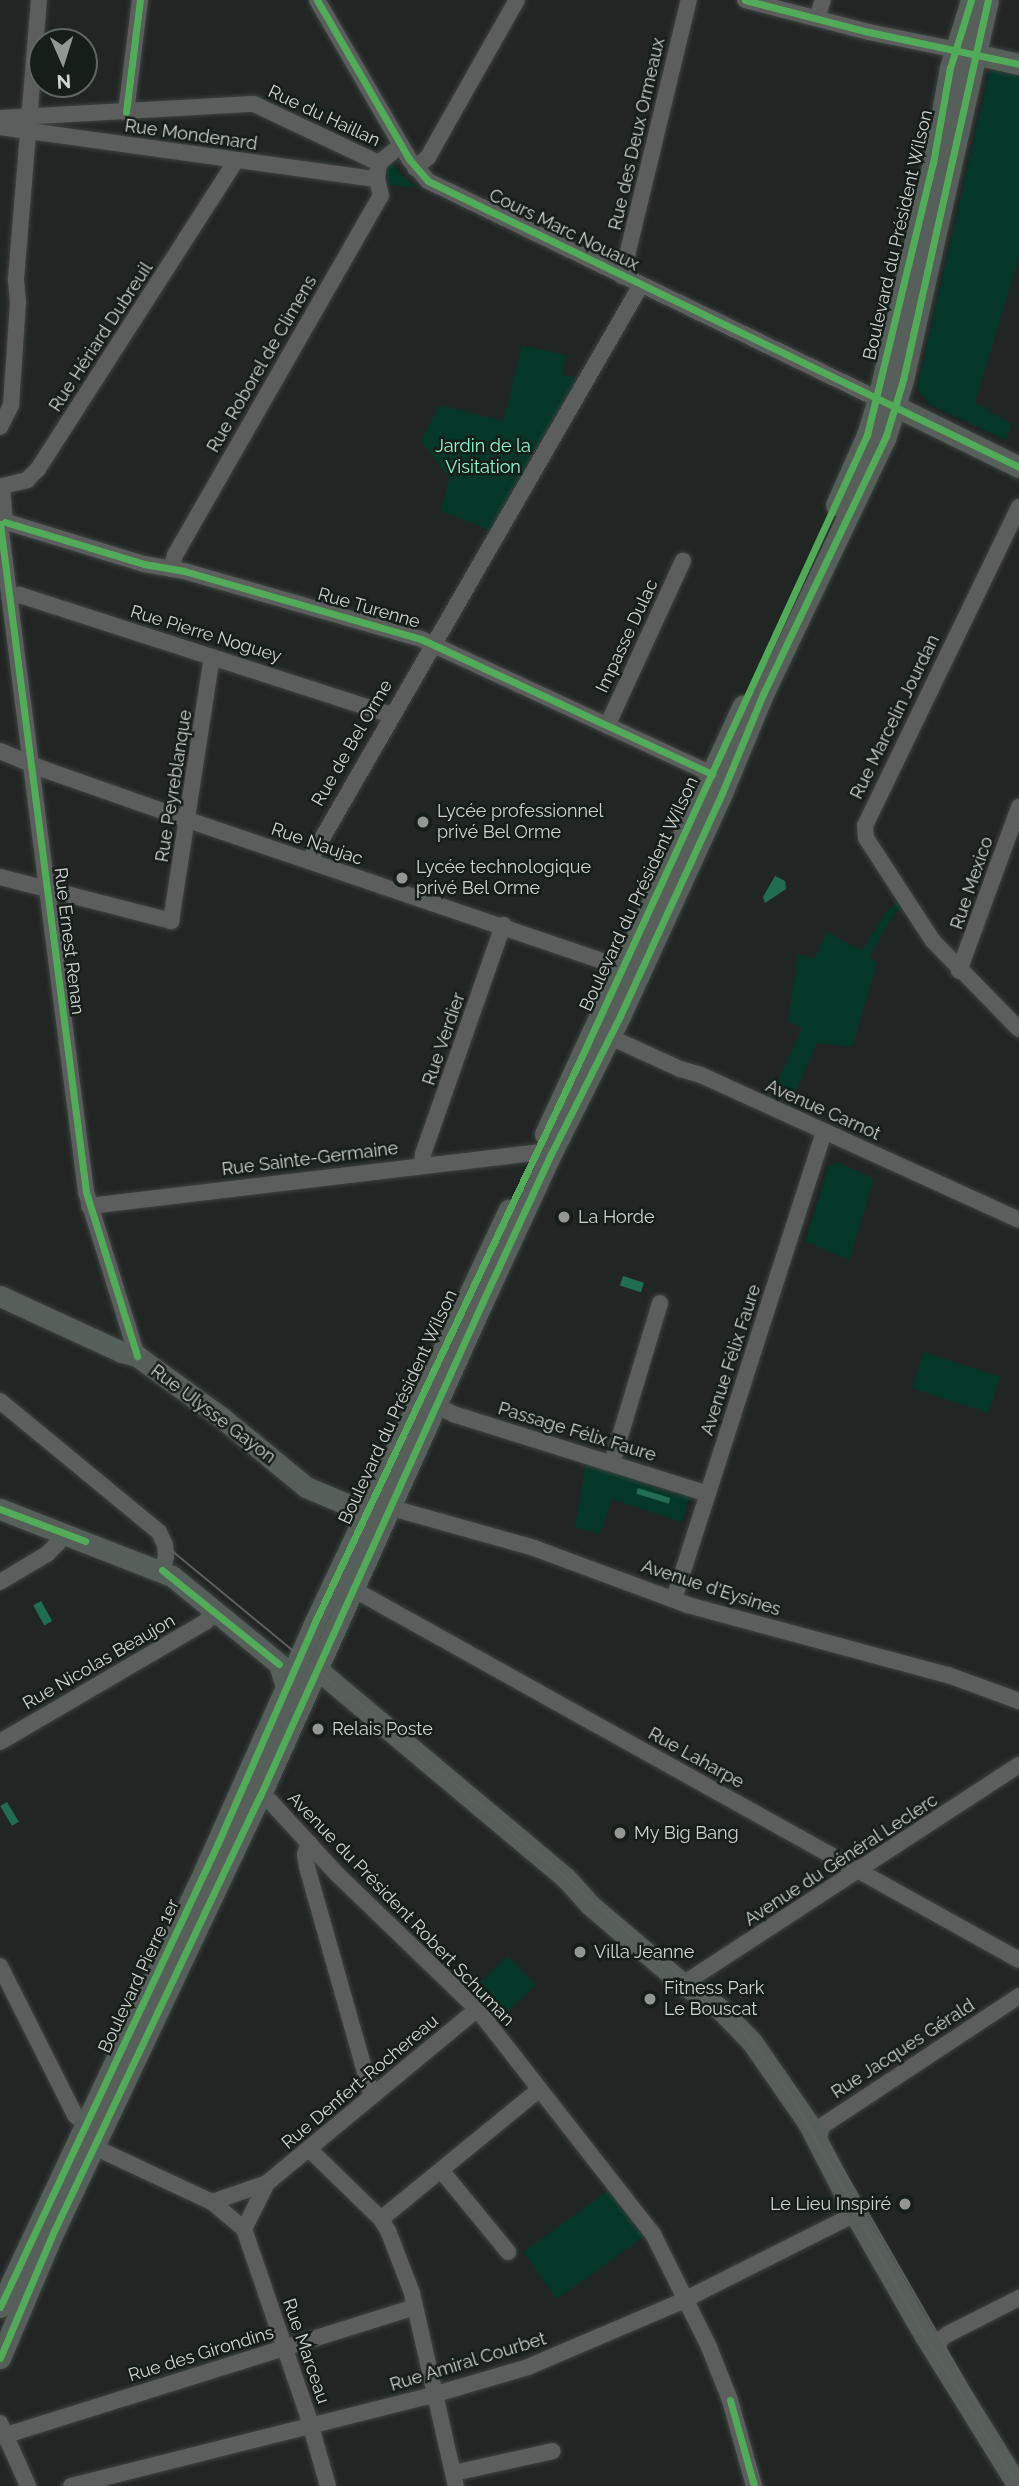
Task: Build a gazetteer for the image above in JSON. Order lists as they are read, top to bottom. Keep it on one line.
{"streets":{"main road":["Boulevard du Président Wilson","Rue Ulysse Gayon","Boulevard Pierre 1er"],"street":["Rue du Haillan","Rue des Deux Ormeaux","Rue Mondenard","Cours Marc Nouaux","Rue Hériard Dubreuil","Rue Roborel de Climens","Rue Turenne","Rue Pierre Noguey","Impasse Dulac","Rue Marcelin Jourdan","Rue de Bel Orme","Rue Peyreblanque","Rue Naujac","Rue Mexico","Rue Ernest Renan","Rue Verdier","Avenue Carnot","Rue Sainte-Germaine","Avenue Félix Faure","Passage Félix Faure","Avenue d'Eysines","Rue Nicolas Beaujon","Rue Laharpe","Avenue du Général Leclerc","Avenue du Président Robert Schuman","Rue Jacques Gérald","Rue Denfert-Rochereau","Rue Marceau","Rue des Girondins","Rue Amiral Courbet"]},"crossings":[["Rue du Haillan","Rue Mondenard"],["Rue du Haillan","Rue Roborel de Climens"],["Rue des Deux Ormeaux","Cours Marc Nouaux"],["Rue Mondenard","Rue Hériard Dubreuil"],["Rue Mondenard","Rue Roborel de Climens"],["Cours Marc Nouaux","Boulevard du Président Wilson"],["Cours Marc Nouaux","Rue de Bel Orme"],["Boulevard du Président Wilson","Rue Turenne"],["Boulevard du Président Wilson","Rue Naujac"],["Boulevard du Président Wilson","Avenue Carnot"],["Boulevard du Président Wilson","Rue Sainte-Germaine"],["Boulevard du Président Wilson","Rue Ulysse Gayon"],["Boulevard du Président Wilson","Passage Félix Faure"],["Boulevard du Président Wilson","Avenue d'Eysines"],["Boulevard du Président Wilson","Rue Laharpe"],["Boulevard du Président Wilson","Boulevard Pierre 1er"],["Rue Hériard Dubreuil","Rue Turenne"],["Rue Hériard Dubreuil","Rue Ernest Renan"],["Rue Roborel de Climens","Rue Turenne"],["Rue Turenne","Impasse Dulac"],["Rue Turenne","Rue de Bel Orme"],["Rue Turenne","Rue Ernest Renan"],["Rue Pierre Noguey","Rue de Bel Orme"],["Rue Pierre Noguey","Rue Peyreblanque"],["Rue Pierre Noguey","Rue Ernest Renan"],["Rue Marcelin Jourdan","Rue Mexico"],["Rue de Bel Orme","Rue Naujac"],["Rue Peyreblanque","Rue Naujac"],["Rue Peyreblanque","Rue Ernest Renan"],["Rue Naujac","Rue Ernest Renan"],["Rue Naujac","Rue Verdier"],["Rue Ernest Renan","Rue Sainte-Germaine"],["Rue Ernest Renan","Rue Ulysse Gayon"],["Rue Verdier","Rue Sainte-Germaine"],["Avenue Carnot","Avenue Félix Faure"],["Avenue Félix Faure","Passage Félix Faure"],["Avenue Félix Faure","Avenue d'Eysines"],["Rue Laharpe","Avenue du Général Leclerc"],["Avenue du Président Robert Schuman","Boulevard Pierre 1er"],["Avenue du Président Robert Schuman","Rue Denfert-Rochereau"],["Avenue du Président Robert Schuman","Rue Amiral Courbet"],["Rue Marceau","Rue des Girondins"],["Rue Marceau","Rue Amiral Courbet"]],"parks":["Jardin de la Visitation"],"places":["Lycée professionnel privé Bel Orme","Lycée technologique privé Bel Orme","La Horde","Relais Poste","My Big Bang","Villa Jeanne","Fitness Park Le Bouscat","Le Lieu Inspiré"],"north":"bottom"}
